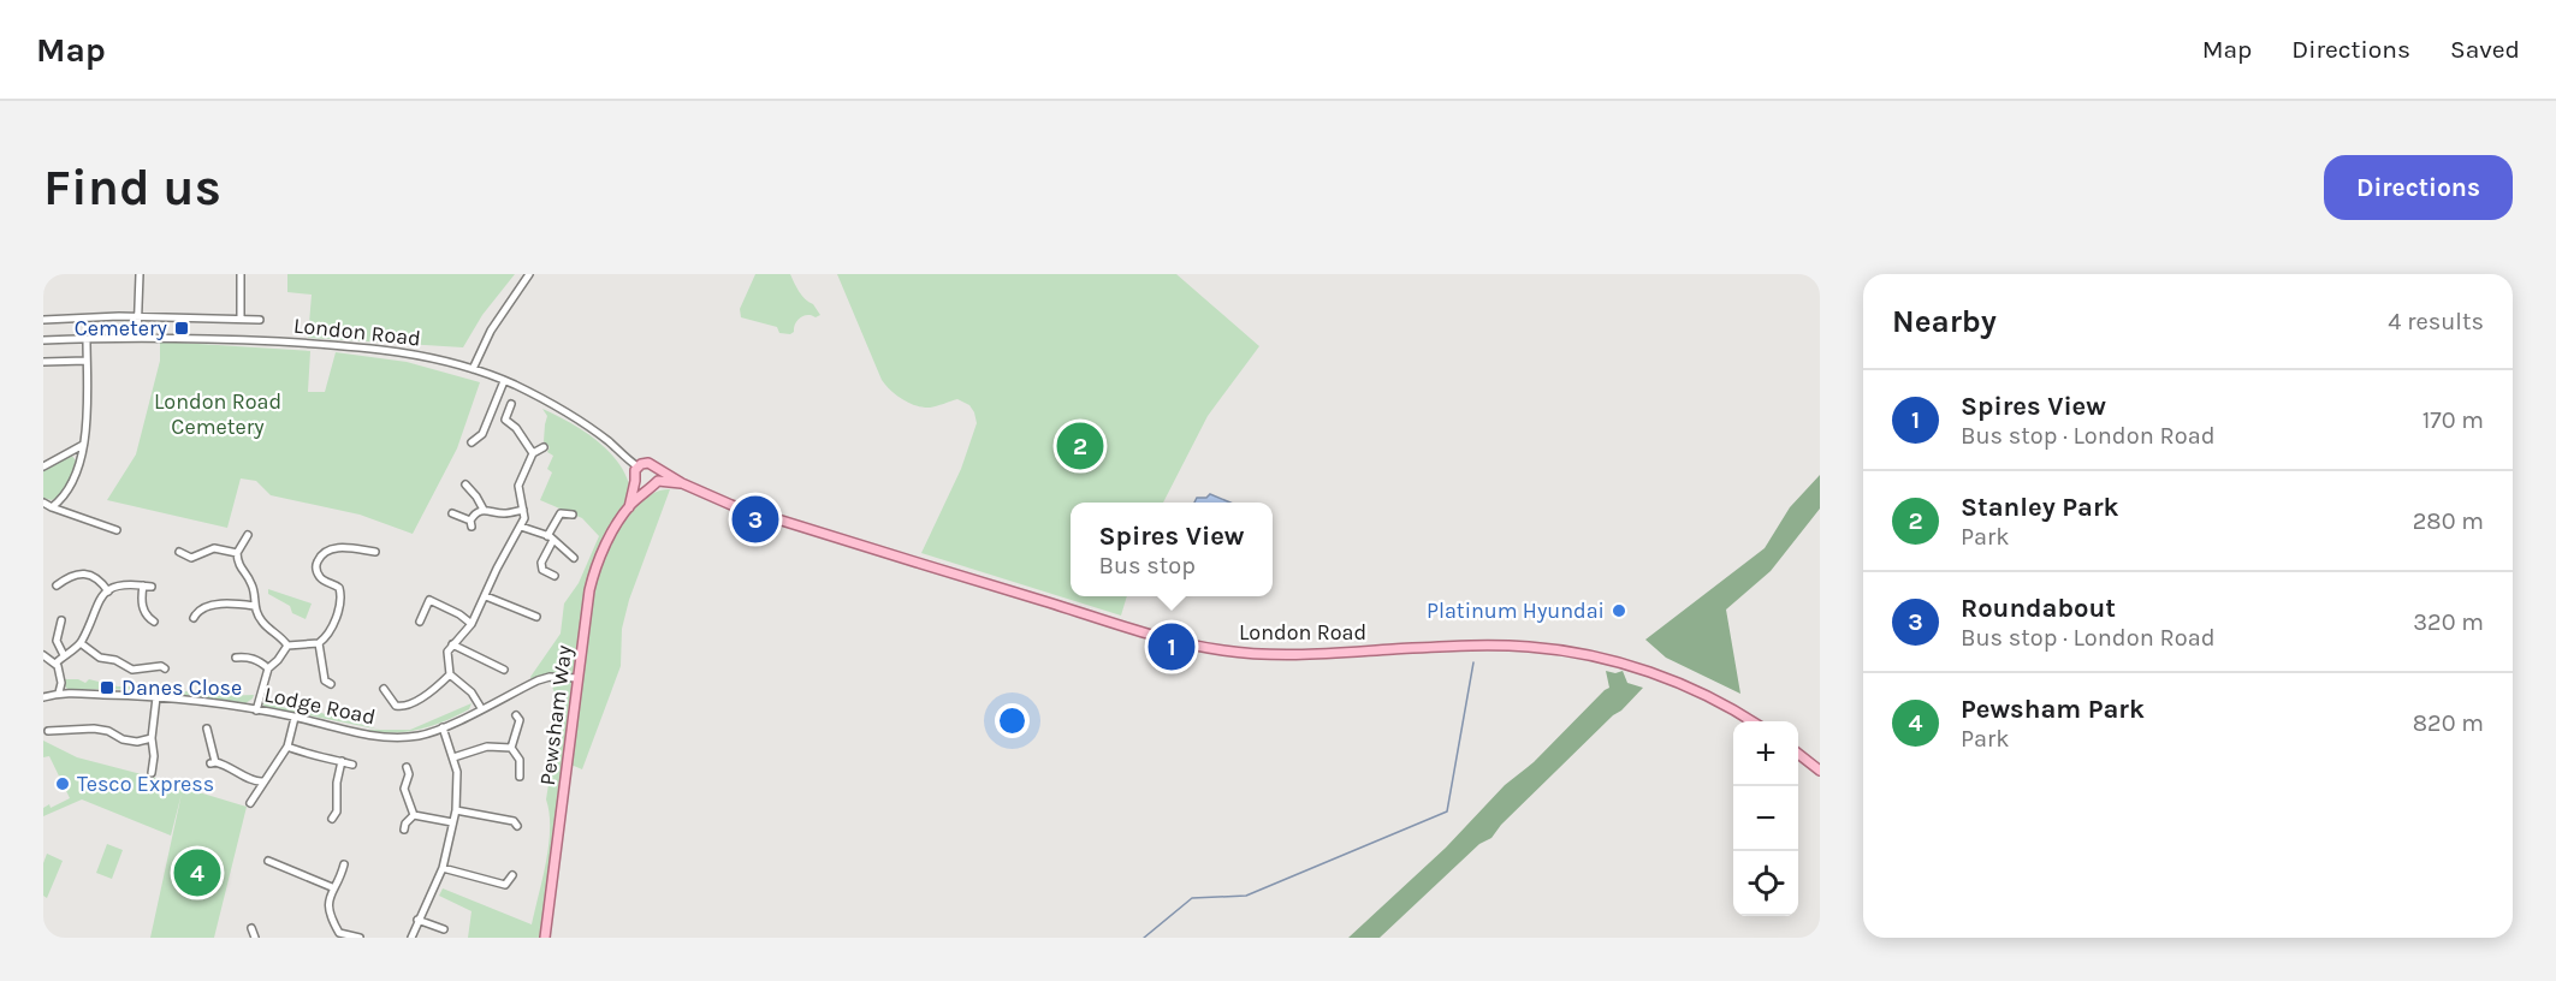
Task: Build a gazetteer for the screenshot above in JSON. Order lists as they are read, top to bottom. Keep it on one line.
{"streets":{"main road":["London Road","Pewsham Way"],"street":["Lodge Road"]},"crossings":[["London Road","Pewsham Way"],["Lodge Road","Pewsham Way"]],"parks":["London Road Cemetery"],"places":{"transit":["Cemetery","Danes Close"],"other":["Platinum Hyundai","Tesco Express"]},"page":{"header":"Map","nav":["Map","Directions","Saved"],"buttons":"Directions","title":"Find us","heading":["Nearby","4 results"],"list":[{"mark":"1","name":"Spires View","note":"Bus stop · London Road","value":"170 m"},{"mark":"2","name":"Stanley Park","note":"Park","value":"280 m"},{"mark":"3","name":"Roundabout","note":"Bus stop · London Road","value":"320 m"},{"mark":"4","name":"Pewsham Park","note":"Park","value":"820 m"}],"pins":["2","3","1","4"],"popup":["Spires View","Bus stop"],"map_buttons":["+","−"]}}
